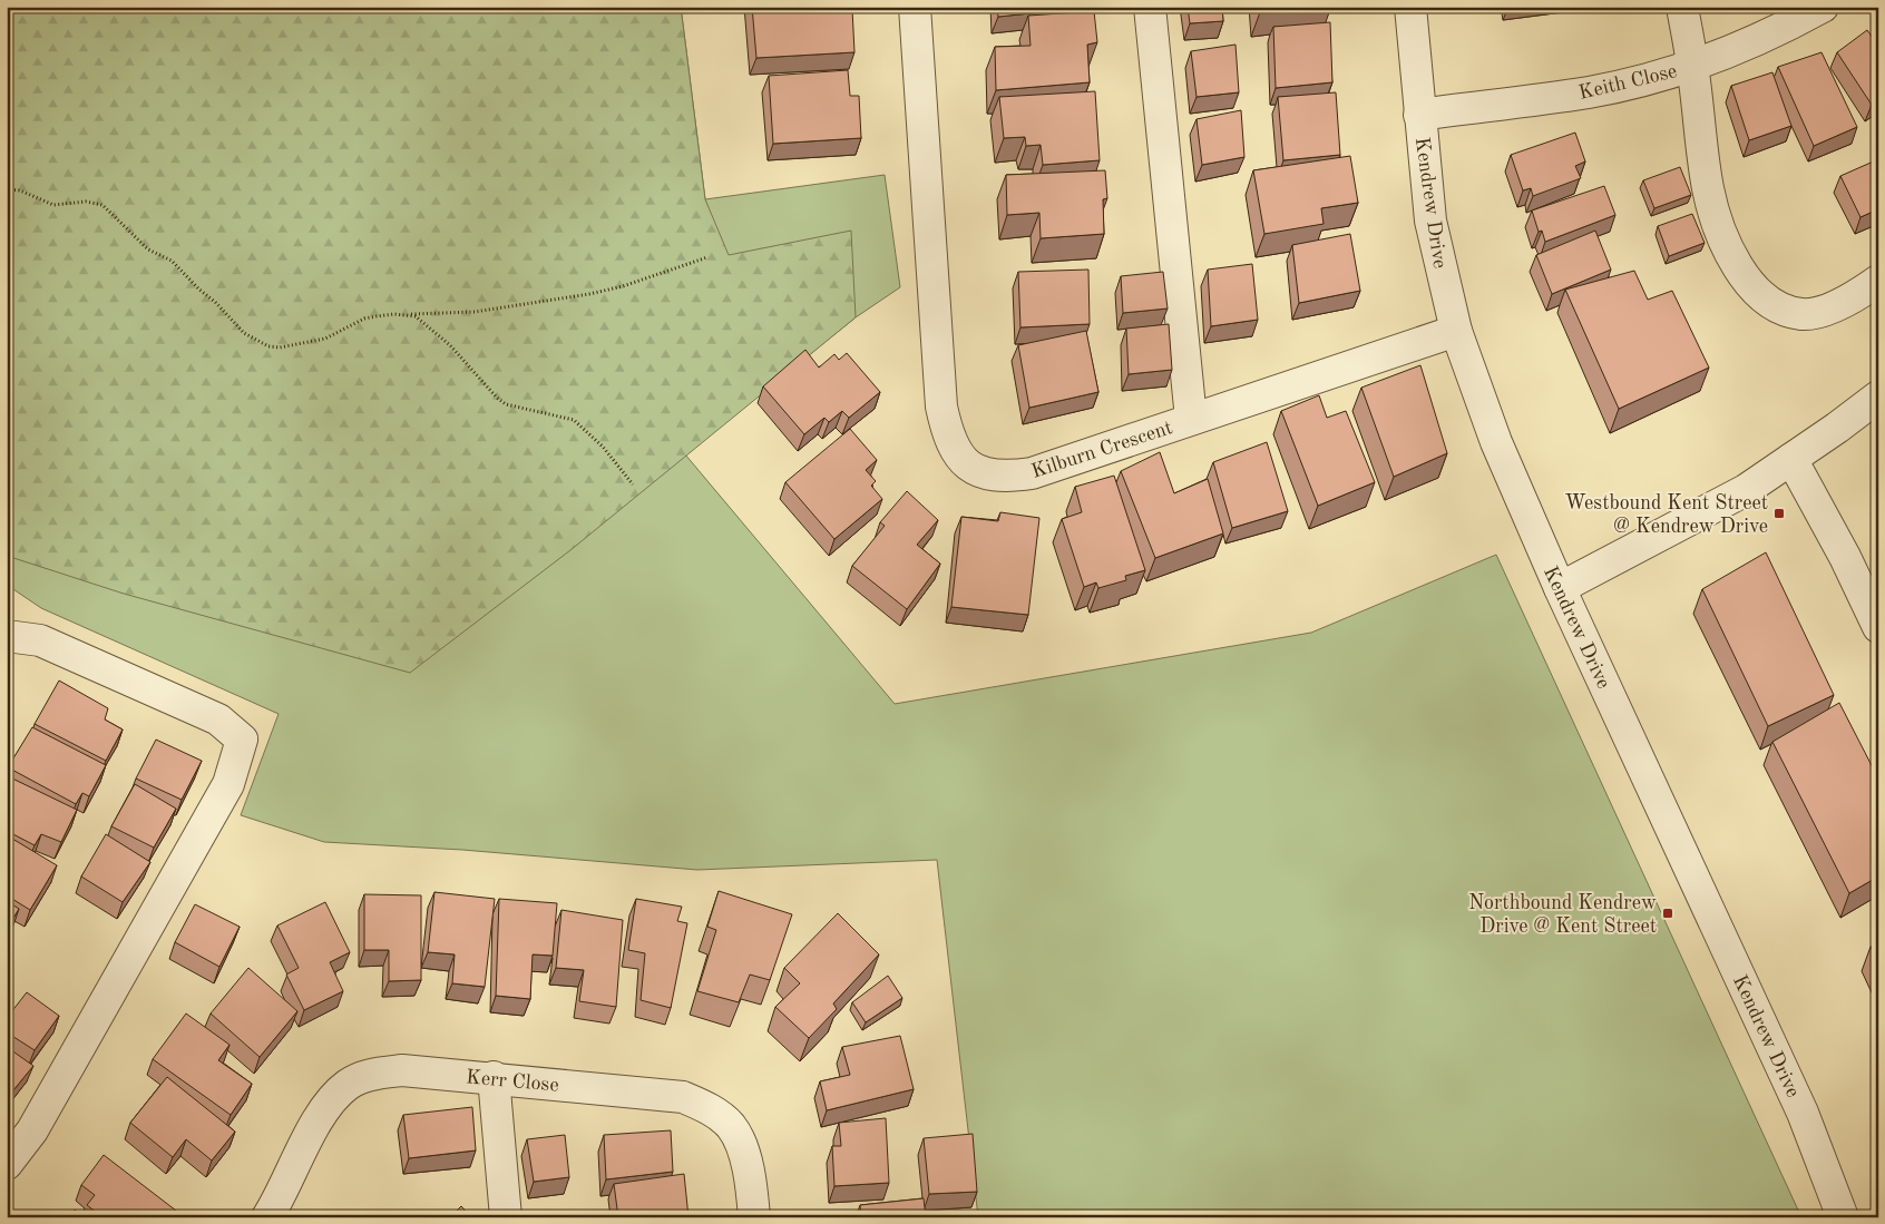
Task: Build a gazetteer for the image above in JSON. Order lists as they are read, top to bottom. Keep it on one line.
{"streets":{"street":["Keith Close","Kendrew Drive","Kilburn Crescent","Kerr Close"]},"crossings":[["Keith Close","Kendrew Drive"],["Kendrew Drive","Kilburn Crescent"]],"places":{"transit":["Westbound Kent Street @ Kendrew Drive","Northbound Kendrew Drive @ Kent Street"]}}
